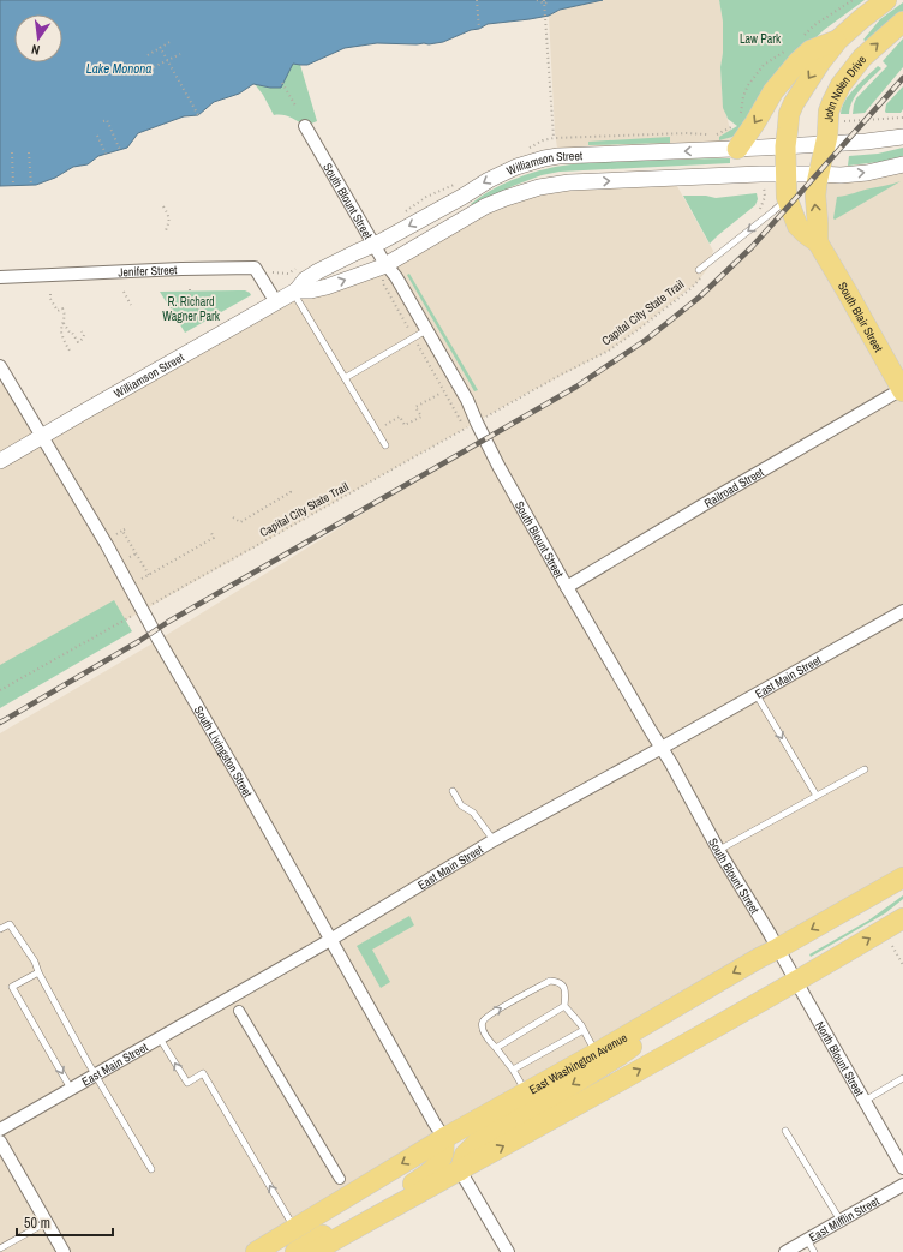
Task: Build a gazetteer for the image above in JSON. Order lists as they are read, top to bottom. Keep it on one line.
{"streets":{"main road":["John Nolen Drive","South Blair Street","East Washington Avenue"],"street":["Williamson Street","South Blount Street","Jenifer Street","Railroad Street","East Main Street","South Livingston Street","North Blount Street","East Mifflin Street"],"path":["Capital City State Trail"]},"crossings":[["John Nolen Drive","Williamson Street"],["John Nolen Drive","South Blair Street"],["Williamson Street","South Blount Street"],["Williamson Street","Jenifer Street"],["Williamson Street","South Blair Street"],["Williamson Street","South Livingston Street"],["South Blount Street","Railroad Street"],["South Blount Street","East Main Street"],["South Blount Street","North Blount Street"],["South Blount Street","East Washington Avenue"],["South Blair Street","Railroad Street"],["East Main Street","South Livingston Street"],["South Livingston Street","East Washington Avenue"],["North Blount Street","East Washington Avenue"]],"water":["Lake Monona"],"parks":["Law Park","R. Richard Wagner Park"],"scale_bar":"50 m","north":"bottom"}
